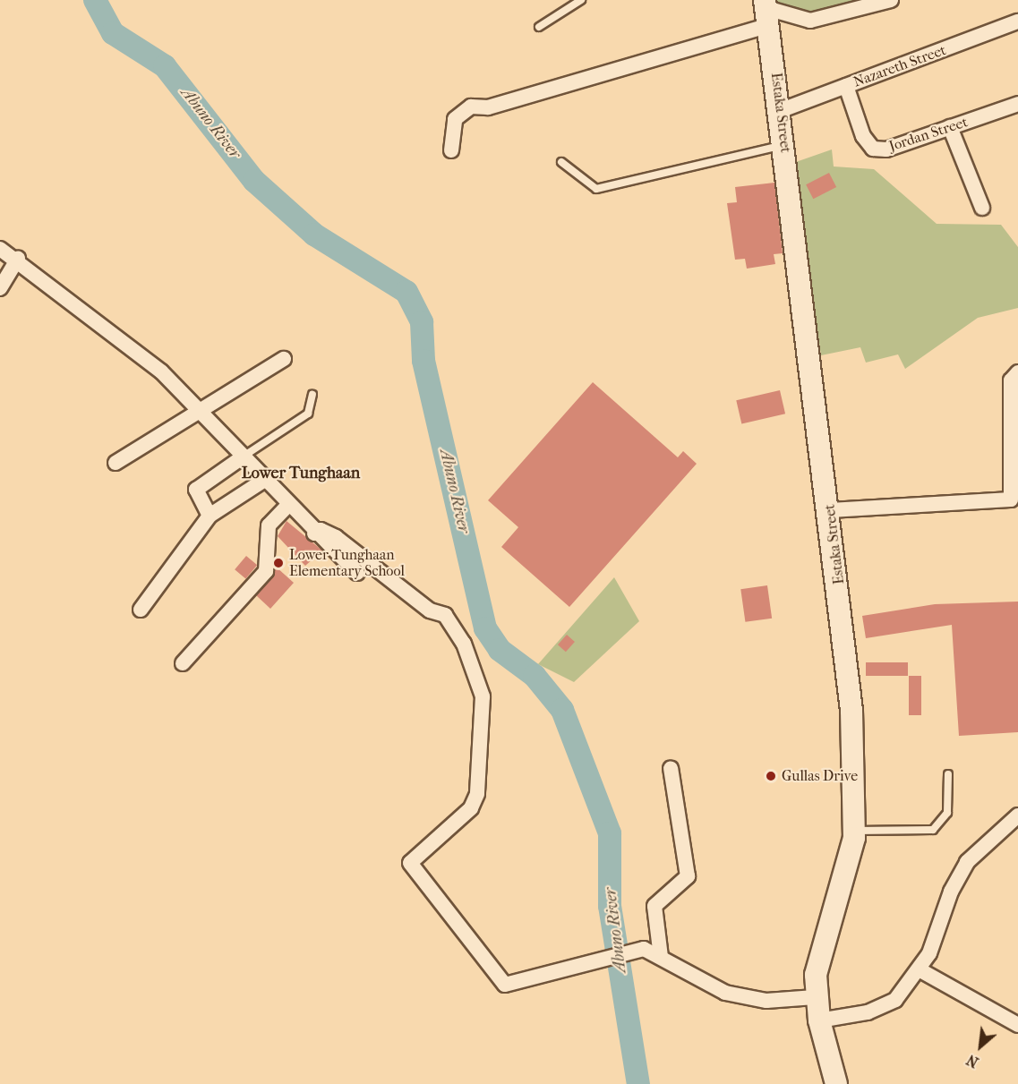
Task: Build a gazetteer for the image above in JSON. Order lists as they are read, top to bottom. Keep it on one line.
{"streets":{"street":["Nazareth Street","Estaka Street","Jordan Street"]},"crossings":[["Nazareth Street","Estaka Street"],["Nazareth Street","Jordan Street"]],"districts":["Lower Tunghaan"],"water":["Abuno River"],"places":["Lower Tunghaan Elementary School","Gullas Drive"],"north":"bottom left"}
